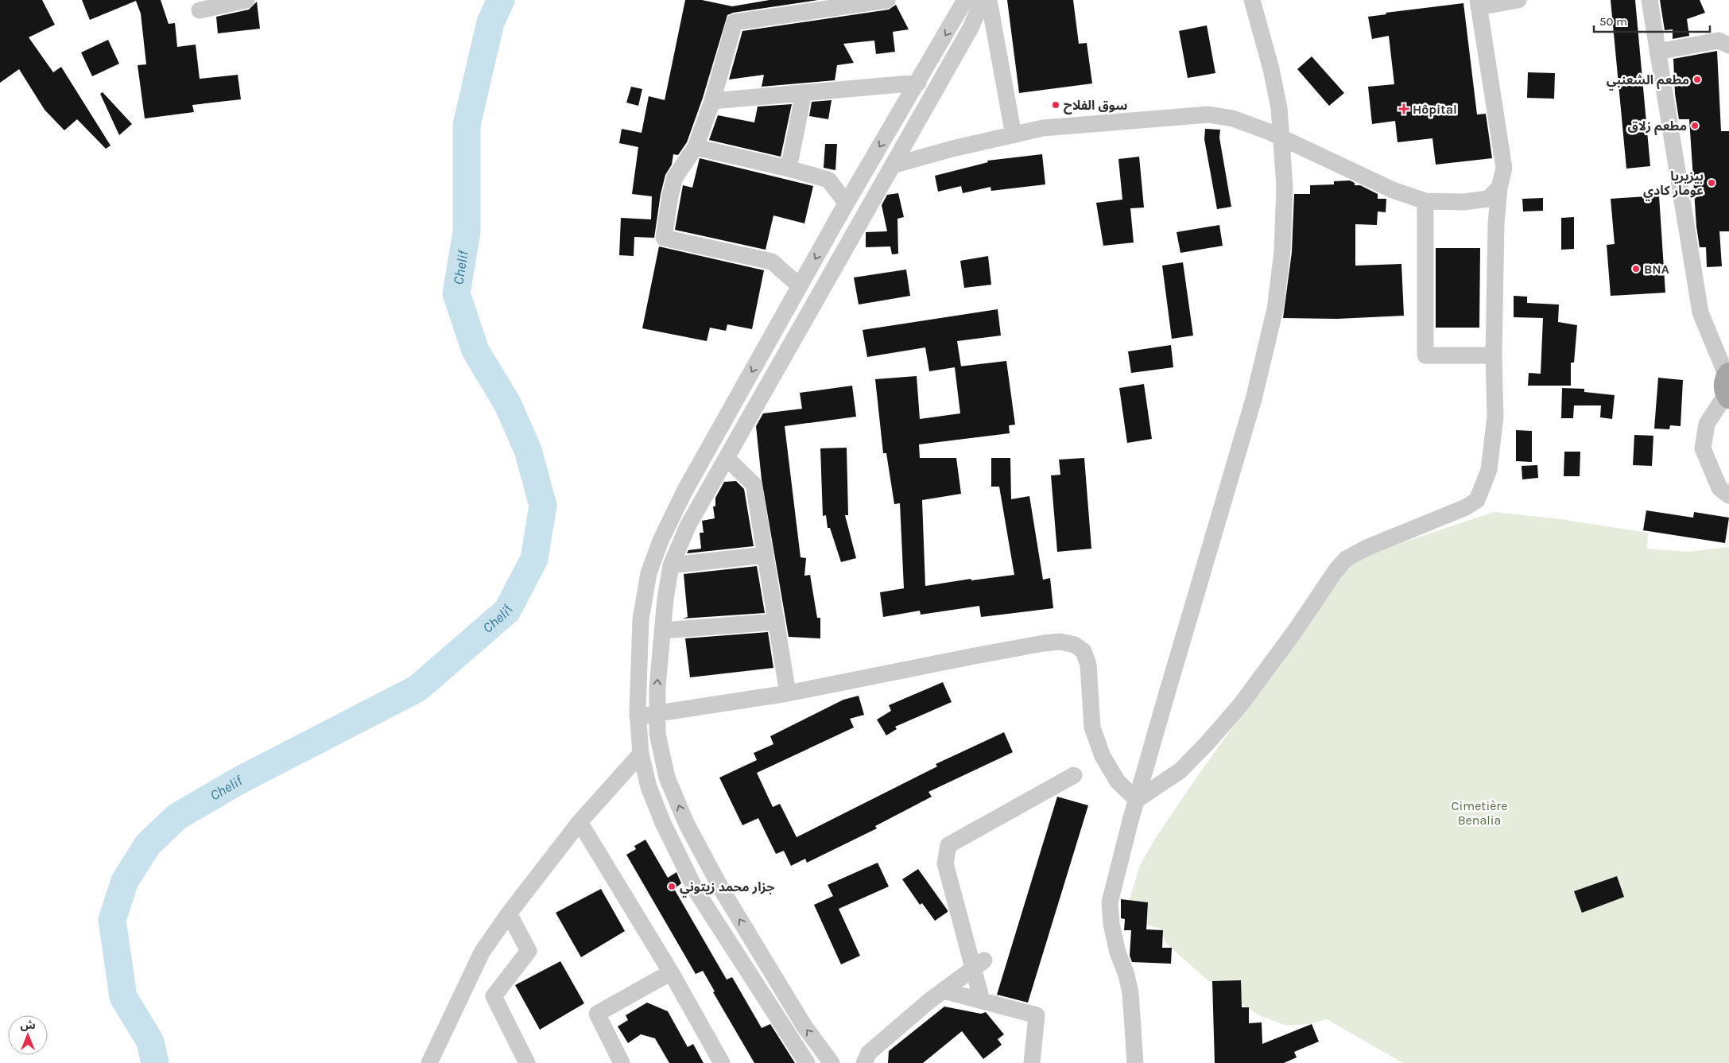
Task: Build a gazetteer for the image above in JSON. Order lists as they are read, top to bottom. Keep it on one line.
{"water":["Chelif"],"parks":["Cimetière Benalia"],"places":{"other":["مطعم الشعنبي","سوق الفلاح","مطعم زلاق","بيزيريا عومار كادي","BNA","جزار محمد زيتوني"],"health":["Hôpital"]},"scale_bar":"50 m","north":"top"}
